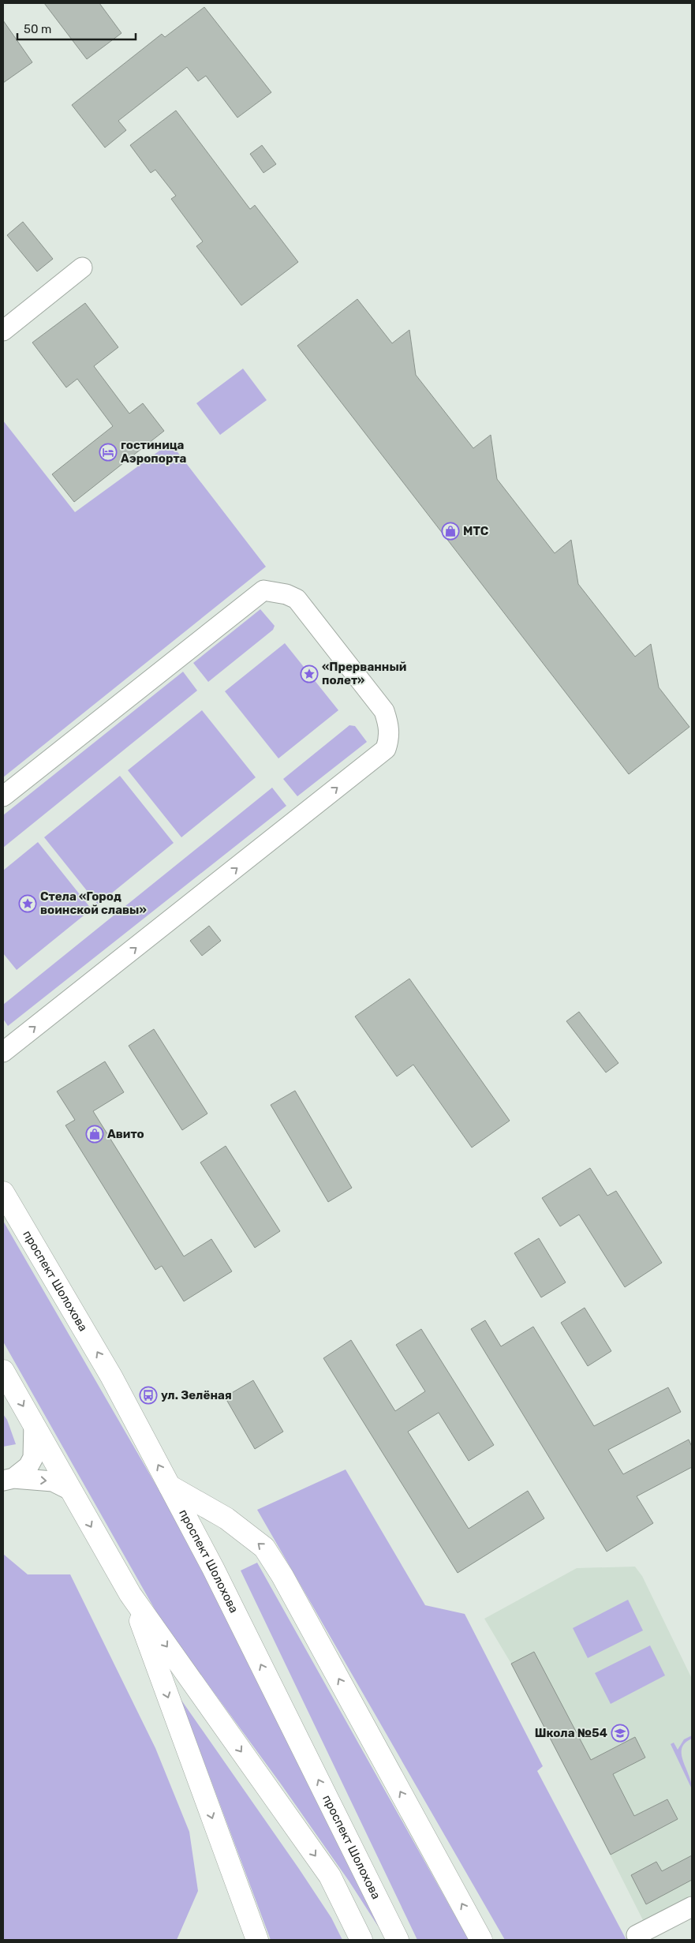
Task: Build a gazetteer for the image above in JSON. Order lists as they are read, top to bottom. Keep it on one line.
{"streets":{"main road":["проспект Шолохова"]},"places":{"hotel":["гостиница Аэропорта"],"shop":["МТС","Авито"],"place":["«Пpepвaнный пoлeт»","Стела «Город воинской славы»"],"bus stop":["ул. Зелёная"],"school or university":["Школа №54"]},"scale_bar":"50 m"}
